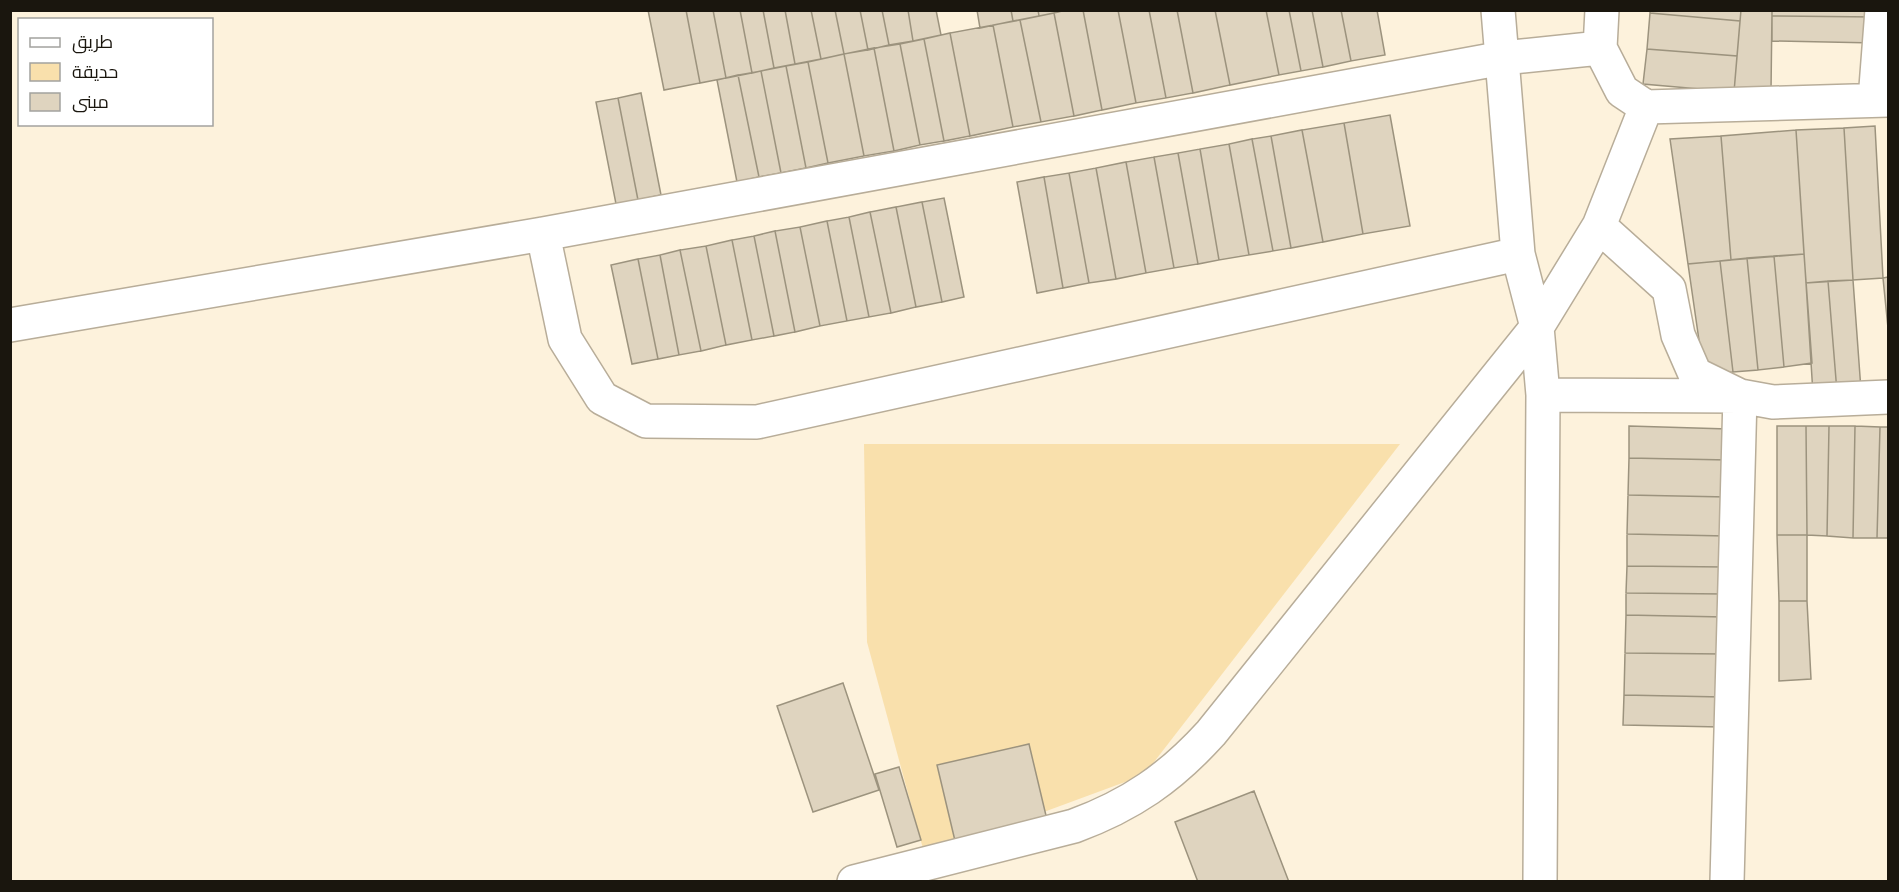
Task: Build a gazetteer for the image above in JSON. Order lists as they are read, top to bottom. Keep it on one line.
{"legend":["طريق","حديقة","مبنى"]}
